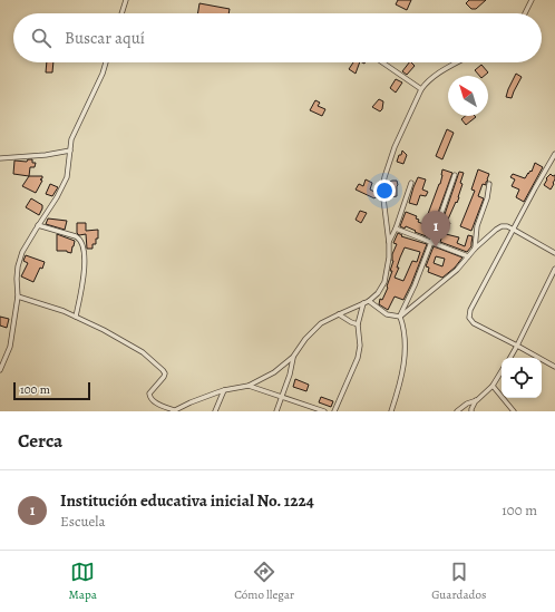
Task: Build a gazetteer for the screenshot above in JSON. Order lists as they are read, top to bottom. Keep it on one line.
{"scale_bar":"100 m","north":"top left","page":{"search":"Buscar aquí","pins":"1","scale":"100 m","heading":"Cerca","list":[{"mark":"1","name":"Institución educativa inicial No. 1224","note":"Escuela","value":"100 m"}],"nav":["Mapa","Cómo llegar","Guardados"]}}
